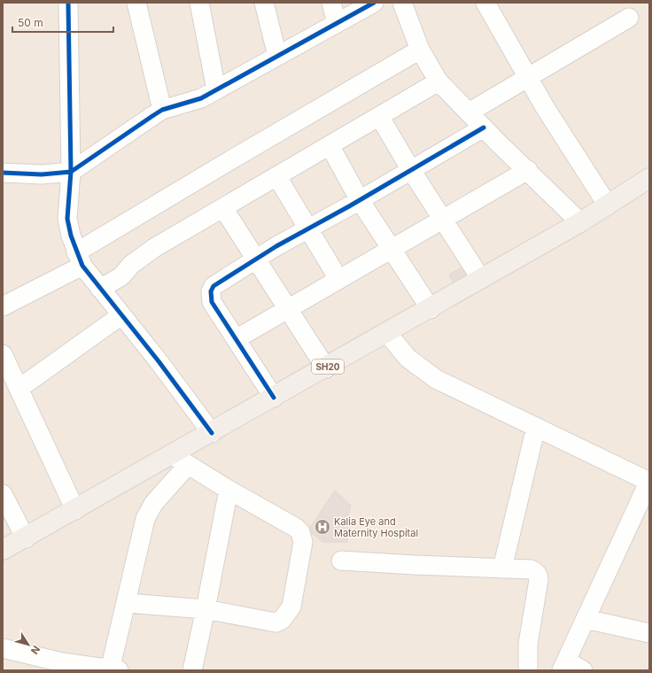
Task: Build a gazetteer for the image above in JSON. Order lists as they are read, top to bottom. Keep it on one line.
{"streets":{"main road":["SH20"]},"places":{"hospital":["Kalia Eye and Maternity Hospital"]},"scale_bar":"50 m","north":"bottom right"}
